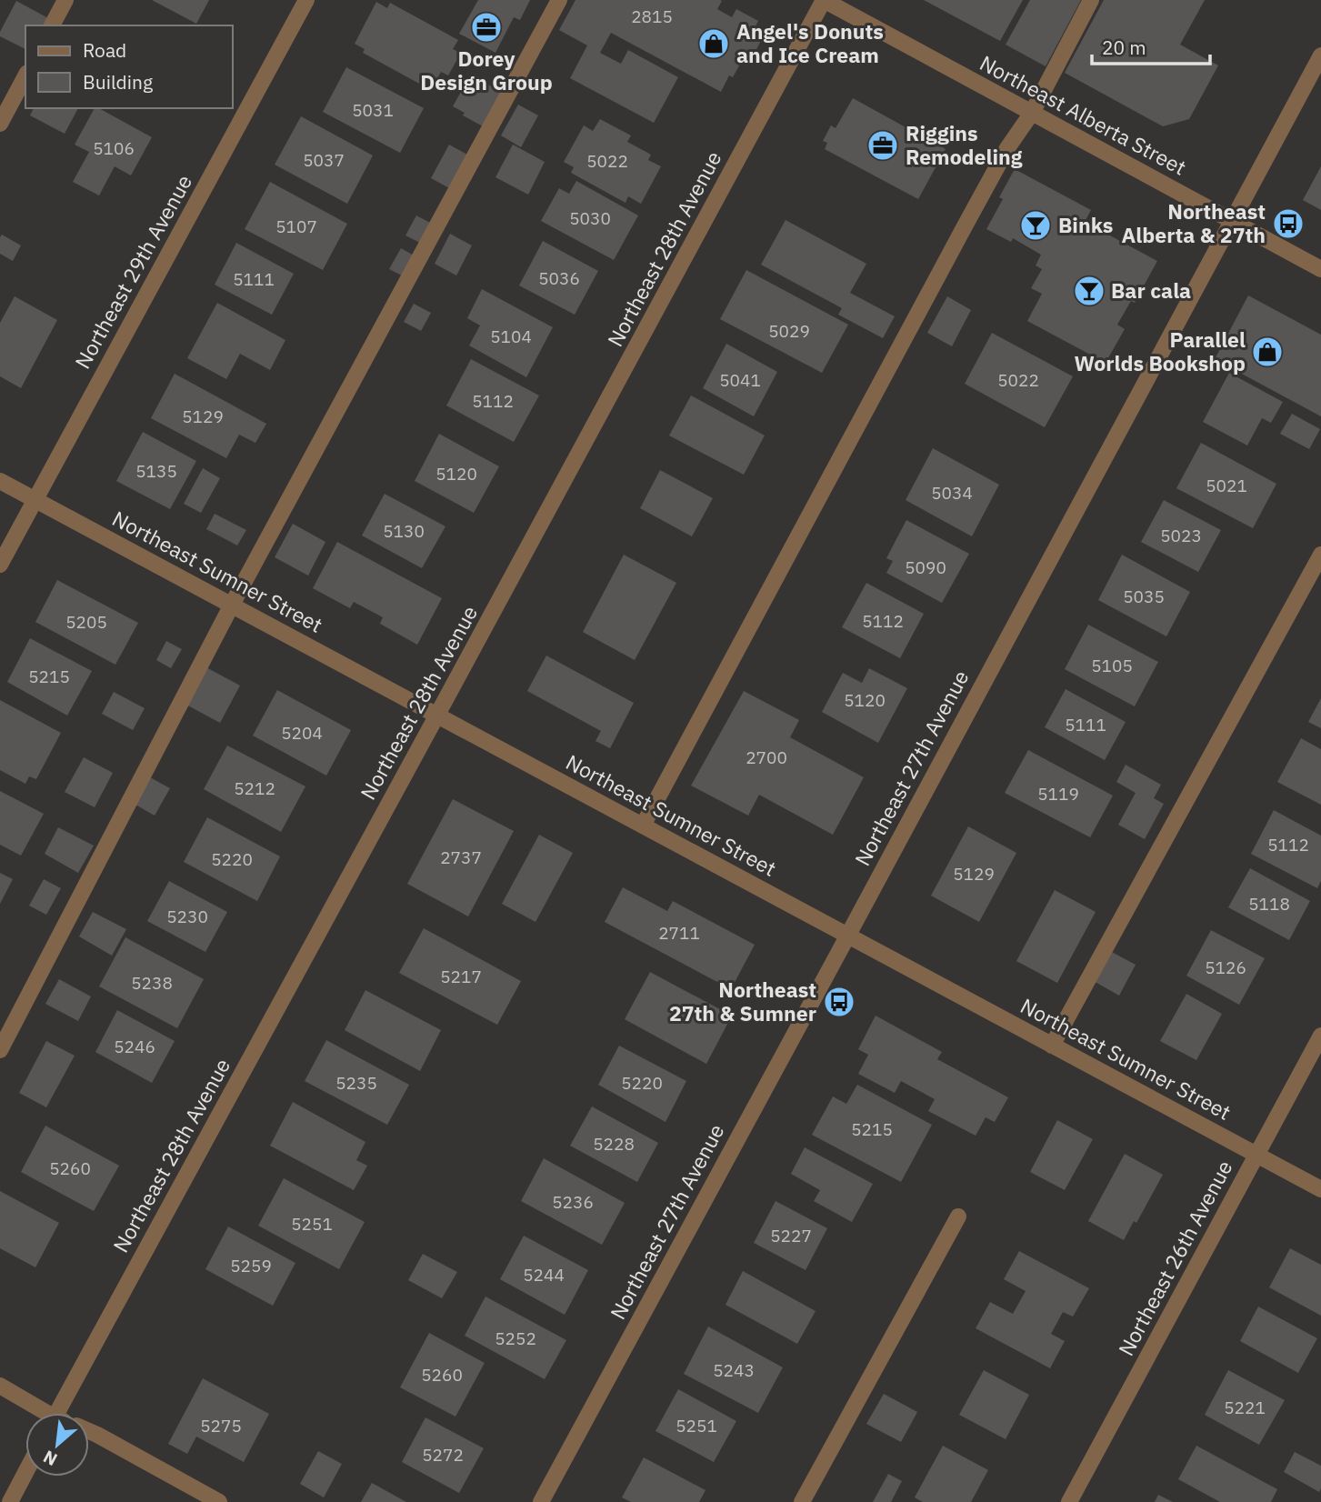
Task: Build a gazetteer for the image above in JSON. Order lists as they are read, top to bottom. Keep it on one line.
{"streets":{"street":["Northeast Alberta Street","Northeast 28th Avenue","Northeast 29th Avenue","Northeast Sumner Street","Northeast 27th Avenue","Northeast 26th Avenue"]},"crossings":[["Northeast Alberta Street","Northeast 28th Avenue"],["Northeast Alberta Street","Northeast 27th Avenue"],["Northeast 28th Avenue","Northeast Sumner Street"],["Northeast 29th Avenue","Northeast Sumner Street"],["Northeast Sumner Street","Northeast 27th Avenue"],["Northeast Sumner Street","Northeast 26th Avenue"]],"places":{"office":["Dorey Design Group","Riggins Remodeling"],"shop":["Angel's Donuts and Ice Cream","Parallel Worlds Bookshop"],"bus stop":["Northeast Alberta & 27th","Northeast 27th & Sumner"],"bar":["Binks","Bar cala"]},"house_numbers":["2815","5031","5106","5037","5022","5030","5107","5036","5111","5029","5104","5041","5022","5112","5129","5135","5120","5021","5034","5130","5023","5090","5035","5112","5205","5105","5215","5120","5111","5204","2700","5212","5119","5112","2737","5220","5129","5118","5230","2711","5126","5217","5238","5246","5235","5220","5215","5228","5260","5236","5251","5227","5259","5244","5252","5243","5260","5221","5275","5251","5272"],"legend":["Road","Building"],"scale_bar":"20 m","north":"bottom left"}
